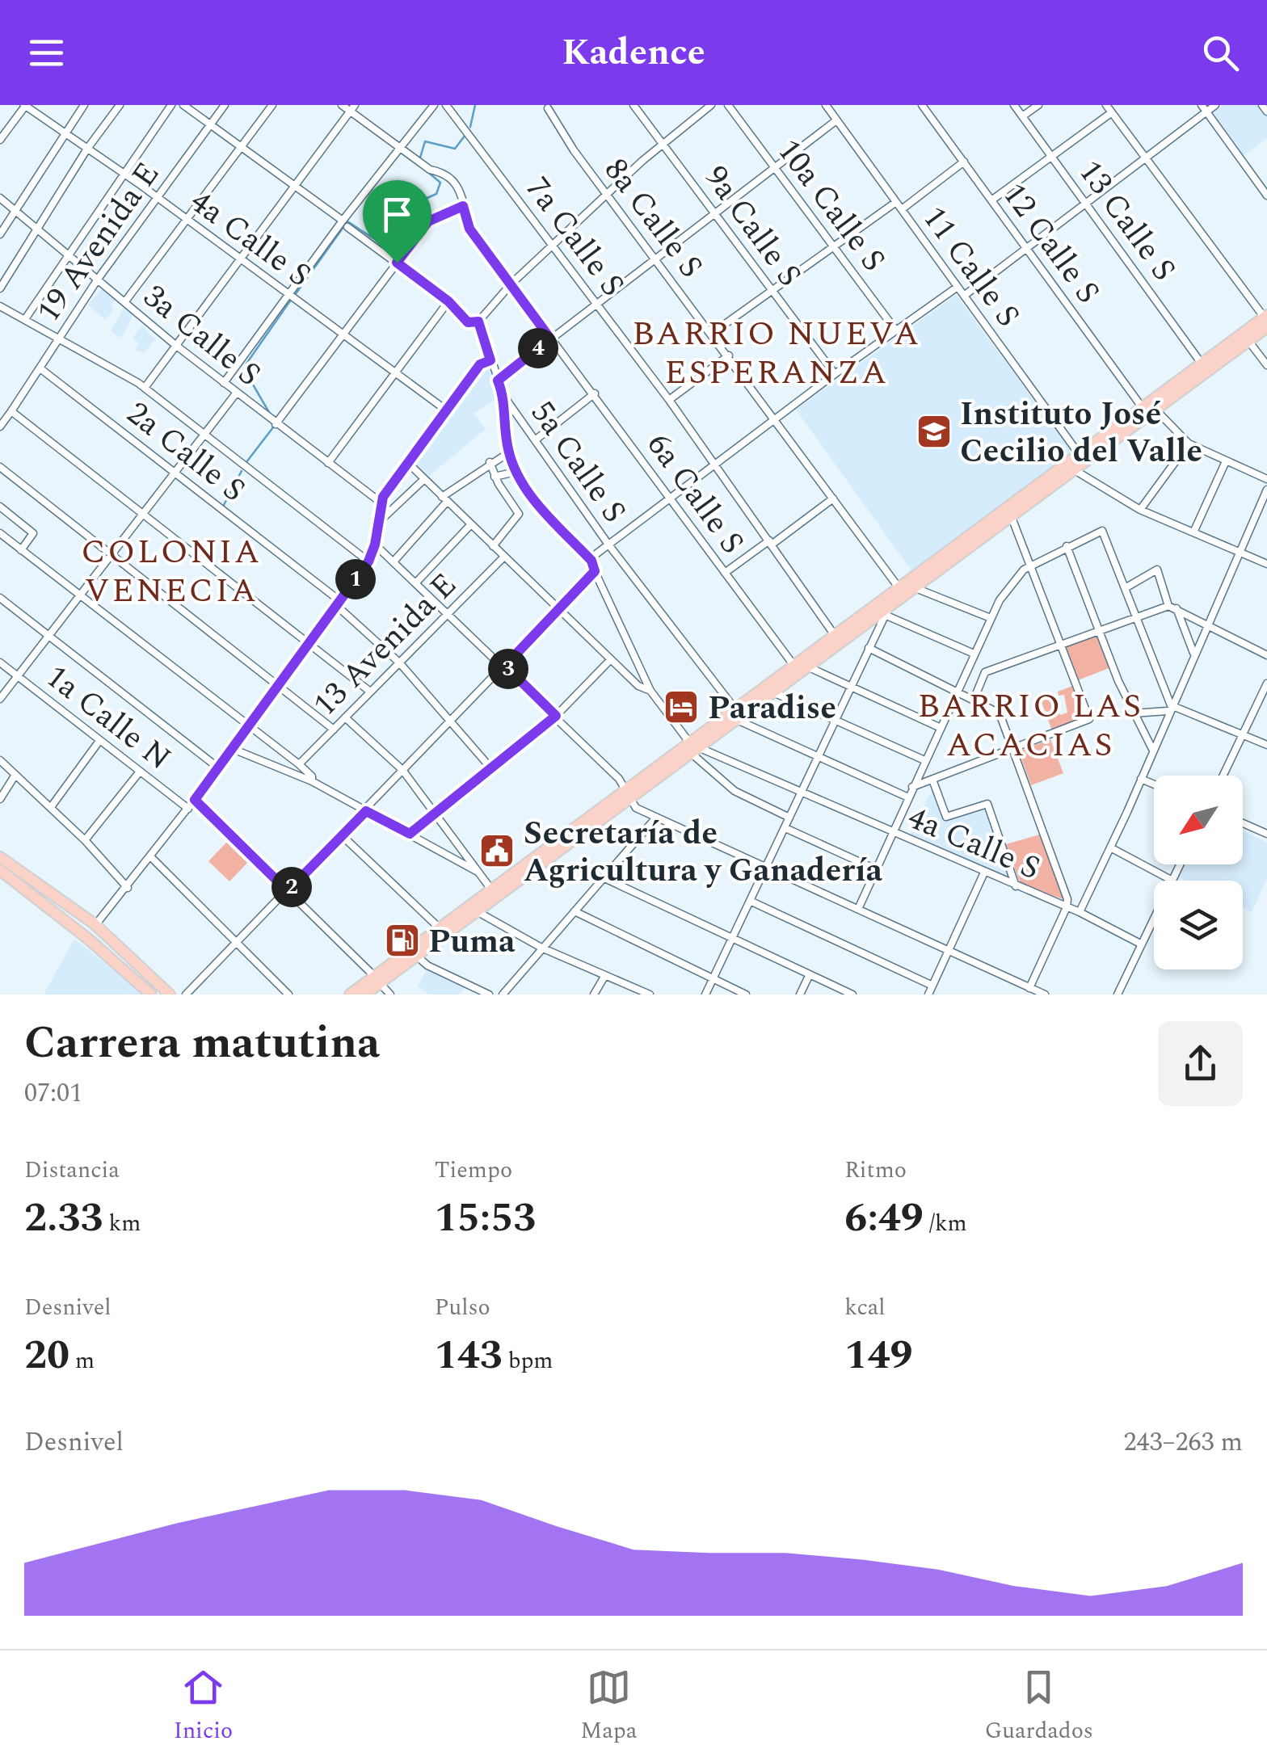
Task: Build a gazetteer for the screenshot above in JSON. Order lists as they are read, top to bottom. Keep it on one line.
{"streets":{"street":["10a Calle S","8a Calle S","13 Calle S","9a Calle S","7a Calle S","4a Calle S","19 Avenida E","12 Calle S","11 Calle S","3a Calle S","2a Calle S","5a Calle S","6a Calle S","13 Avenida E","1a Calle N"]},"crossings":[["4a Calle S","19 Avenida E"],["4a Calle S","13 Avenida E"],["19 Avenida E","3a Calle S"],["19 Avenida E","2a Calle S"],["2a Calle S","13 Avenida E"]],"districts":["BARRIO NUEVA ESPERANZA","COLONIA VENECIA","BARRIO LAS ACACIAS"],"places":{"school or university":["Instituto José Cecilio del Valle"],"hotel":["Paradise"],"public building":["Secretaría de Agricultura y Ganadería"],"fuel station":["Puma"]},"north":"bottom left","page":{"header":"Kadence","pins":["4","1","3","2"],"heading":["Carrera matutina","07:01"],"stats":[["Distancia","2.33 km"],["Tiempo","15:53"],["Ritmo","6:49 /km"],["Desnivel","20 m"],["Pulso","143 bpm"],["kcal","149"]],"chart":["Desnivel","243–263 m"],"tabs":["Inicio","Mapa","Guardados"]}}
